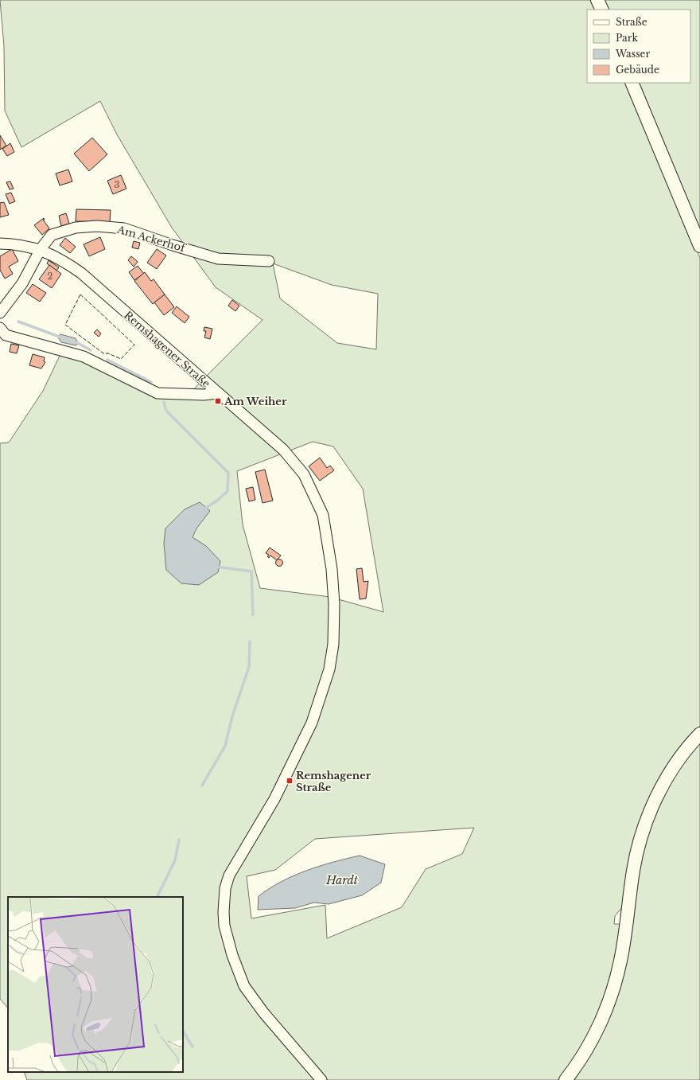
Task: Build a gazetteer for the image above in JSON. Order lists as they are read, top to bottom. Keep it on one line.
{"streets":{"street":["Am Ackerhof","Remshagener Straße"]},"crossings":[["Am Ackerhof","Remshagener Straße"]],"water":["Hardt"],"places":{"transit":["Am Weiher","Remshagener Straße"]},"house_numbers":["3","2"],"legend":["Straße","Park","Wasser","Gebäude"]}
